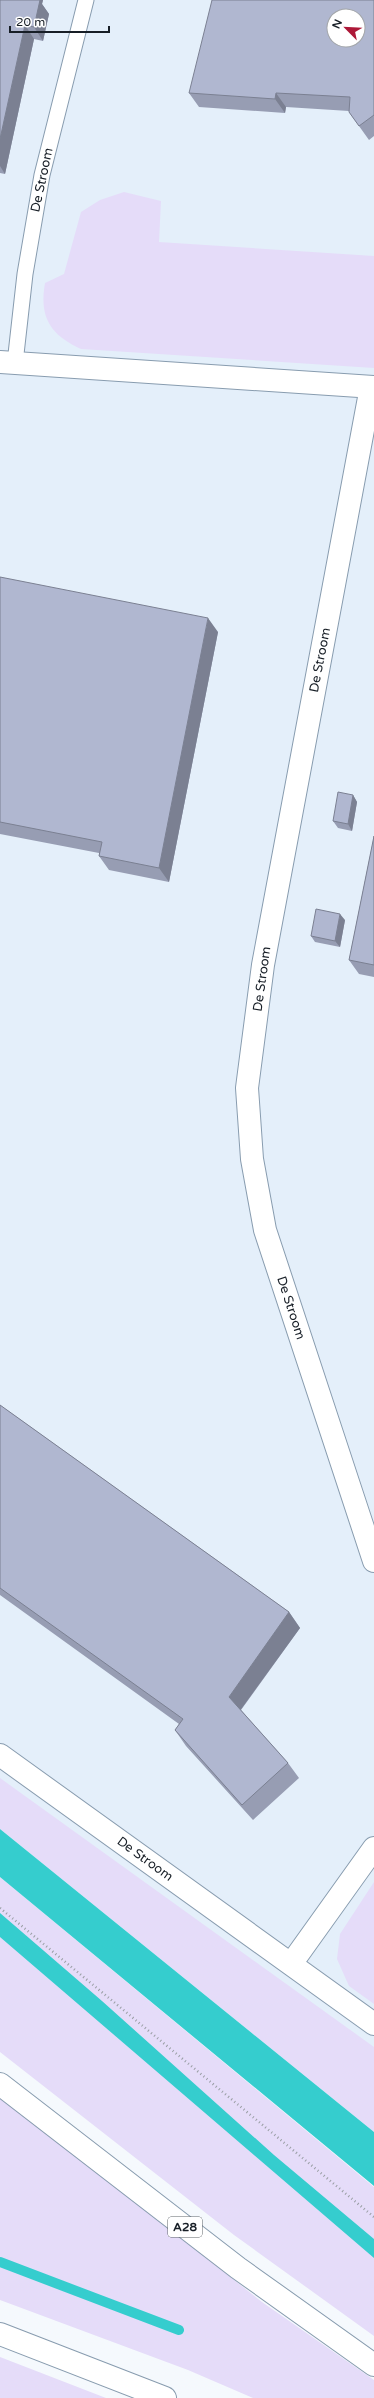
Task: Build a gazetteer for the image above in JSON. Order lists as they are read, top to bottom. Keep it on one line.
{"streets":{"main road":["De Stroom","A28"]},"scale_bar":"20 m","north":"top left"}
